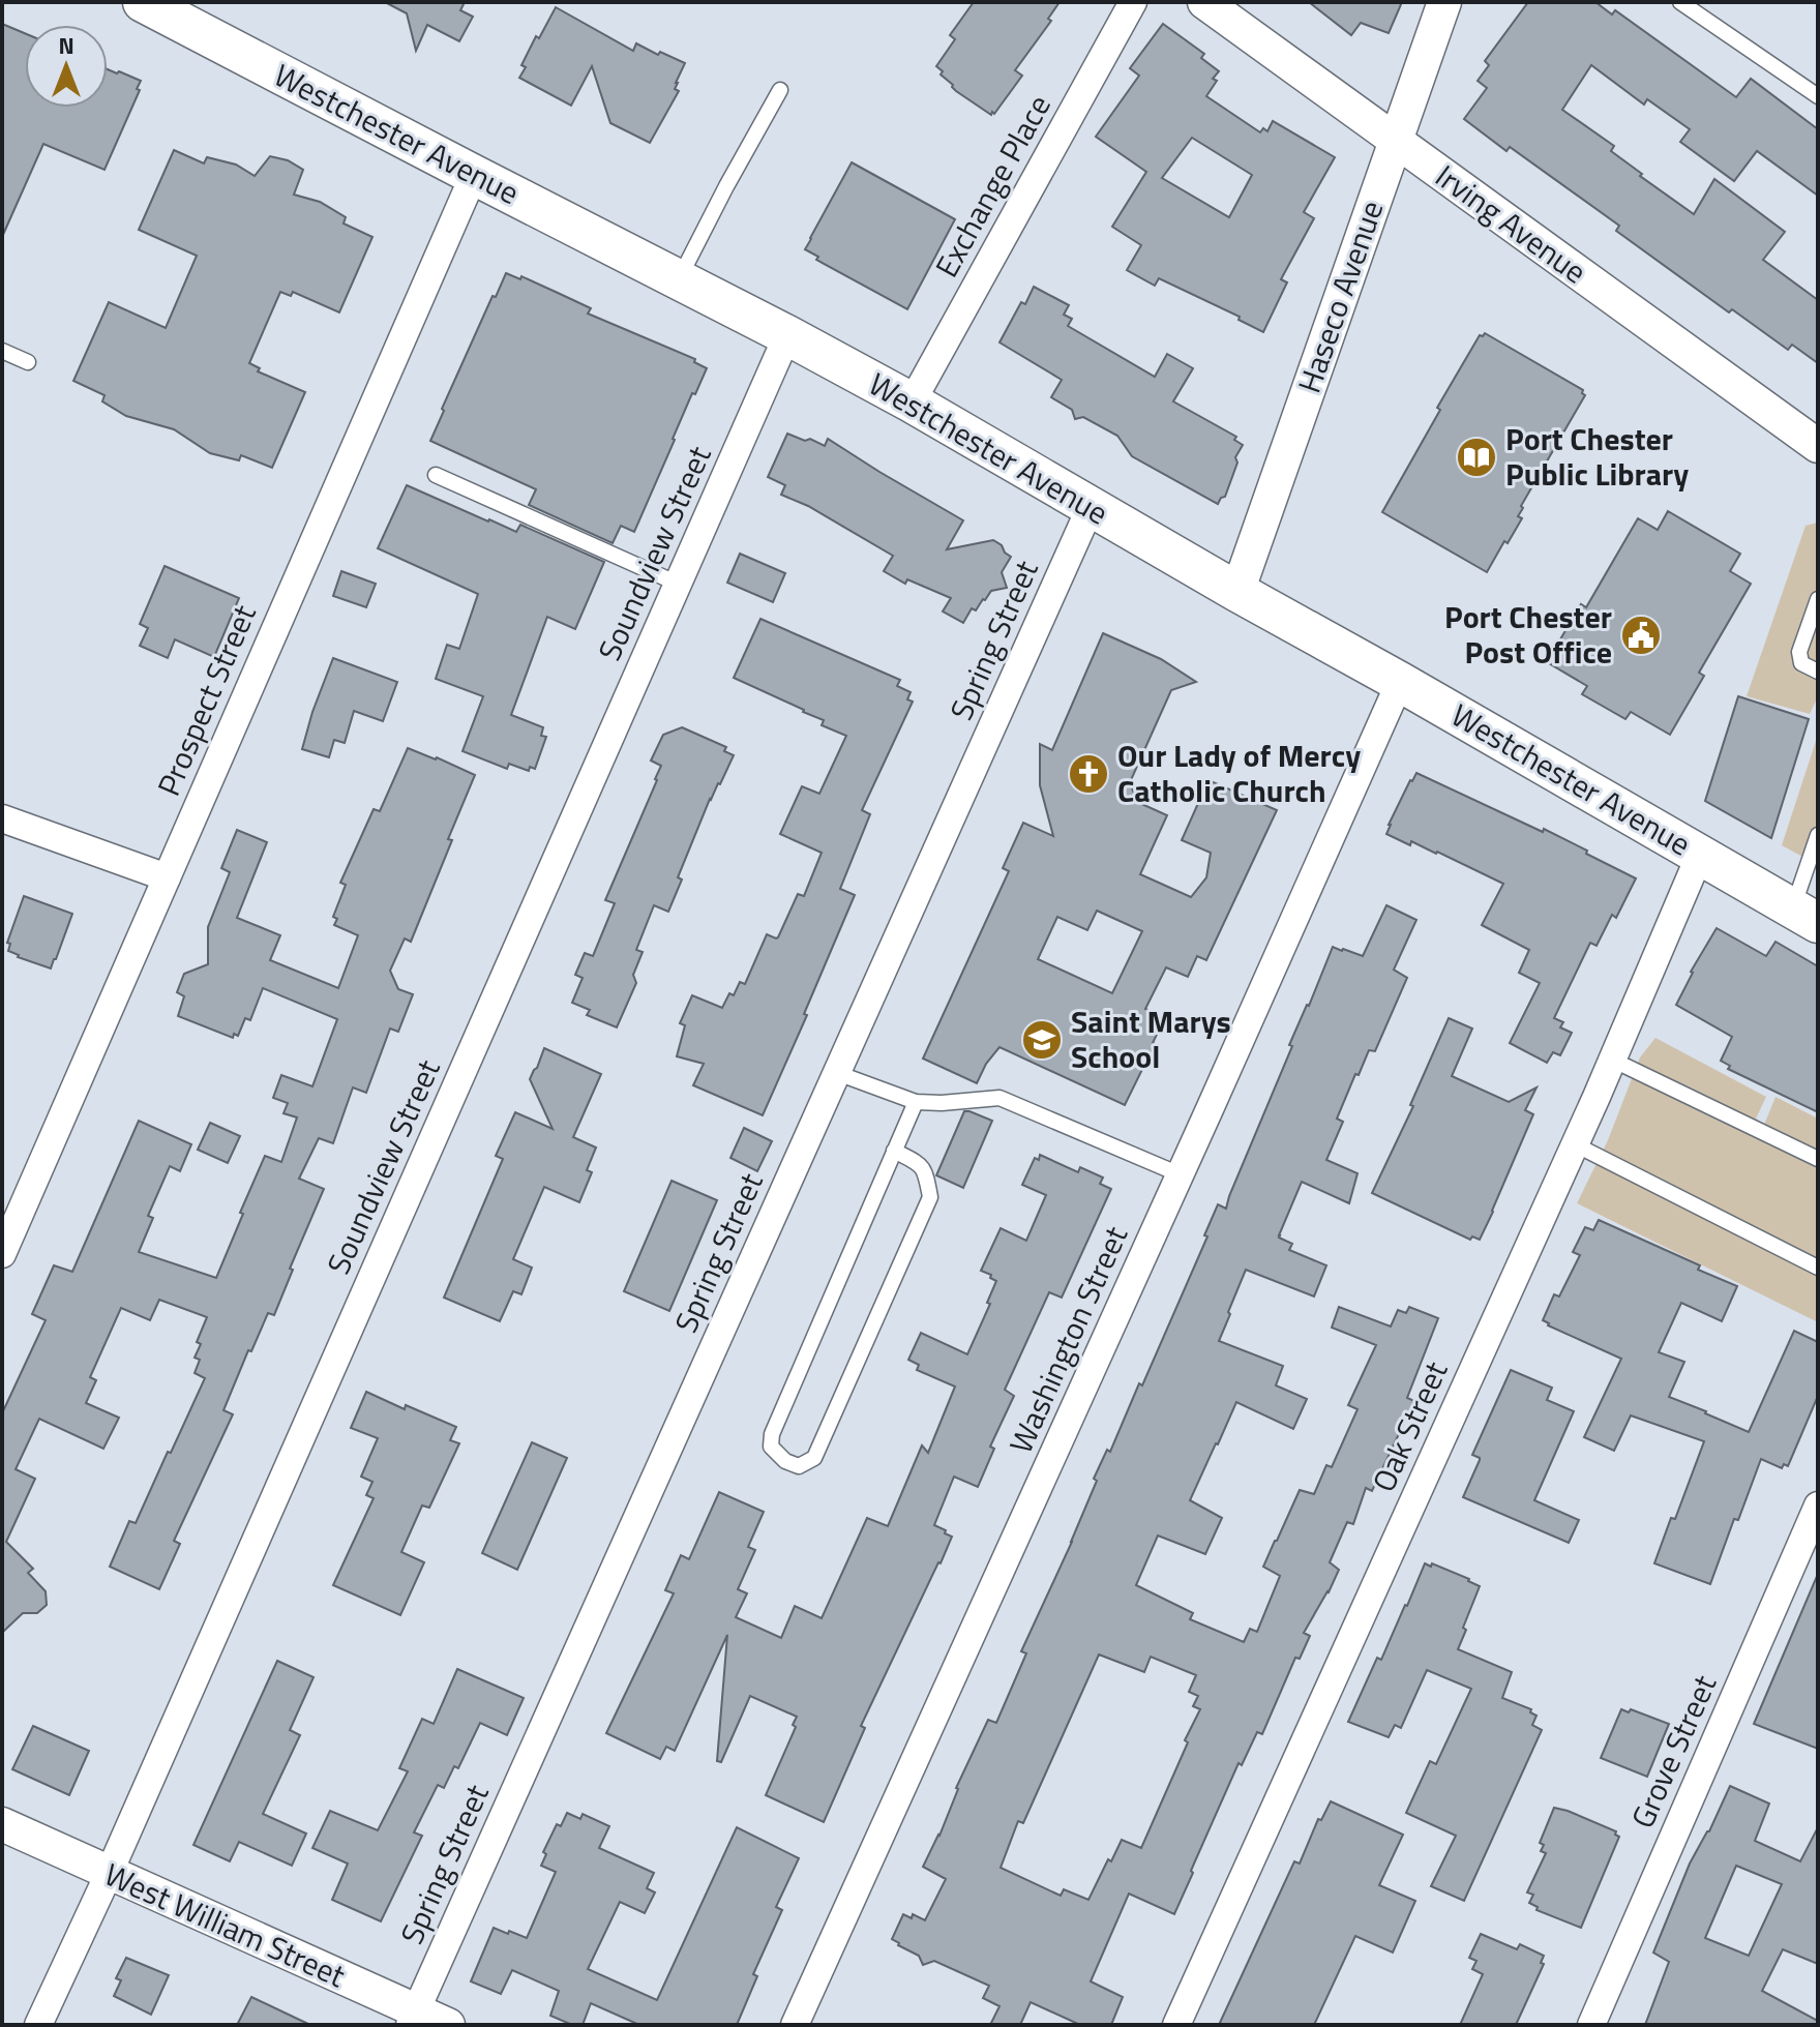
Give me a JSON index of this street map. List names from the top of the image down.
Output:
{
  "streets": {
    "main road": ["Westchester Avenue"],
    "street": [
      "Exchange Place",
      "Irving Avenue",
      "Haseco Avenue",
      "Soundview Street",
      "Spring Street",
      "Prospect Street",
      "Washington Street",
      "Oak Street",
      "Grove Street",
      "West William Street"
    ]
  },
  "crossings": [
    ["Westchester Avenue", "Exchange Place"],
    ["Westchester Avenue", "Haseco Avenue"],
    ["Westchester Avenue", "Soundview Street"],
    ["Westchester Avenue", "Spring Street"],
    ["Westchester Avenue", "Prospect Street"],
    ["Westchester Avenue", "Washington Street"],
    ["Westchester Avenue", "Oak Street"],
    ["Irving Avenue", "Haseco Avenue"],
    ["Soundview Street", "West William Street"],
    ["Spring Street", "West William Street"]
  ],
  "places": {
    "library": ["Port Chester Public Library"],
    "public building": ["Port Chester Post Office"],
    "church": ["Our Lady of Mercy Catholic Church"],
    "school or university": ["Saint Marys School"]
  },
  "north": "top"
}
